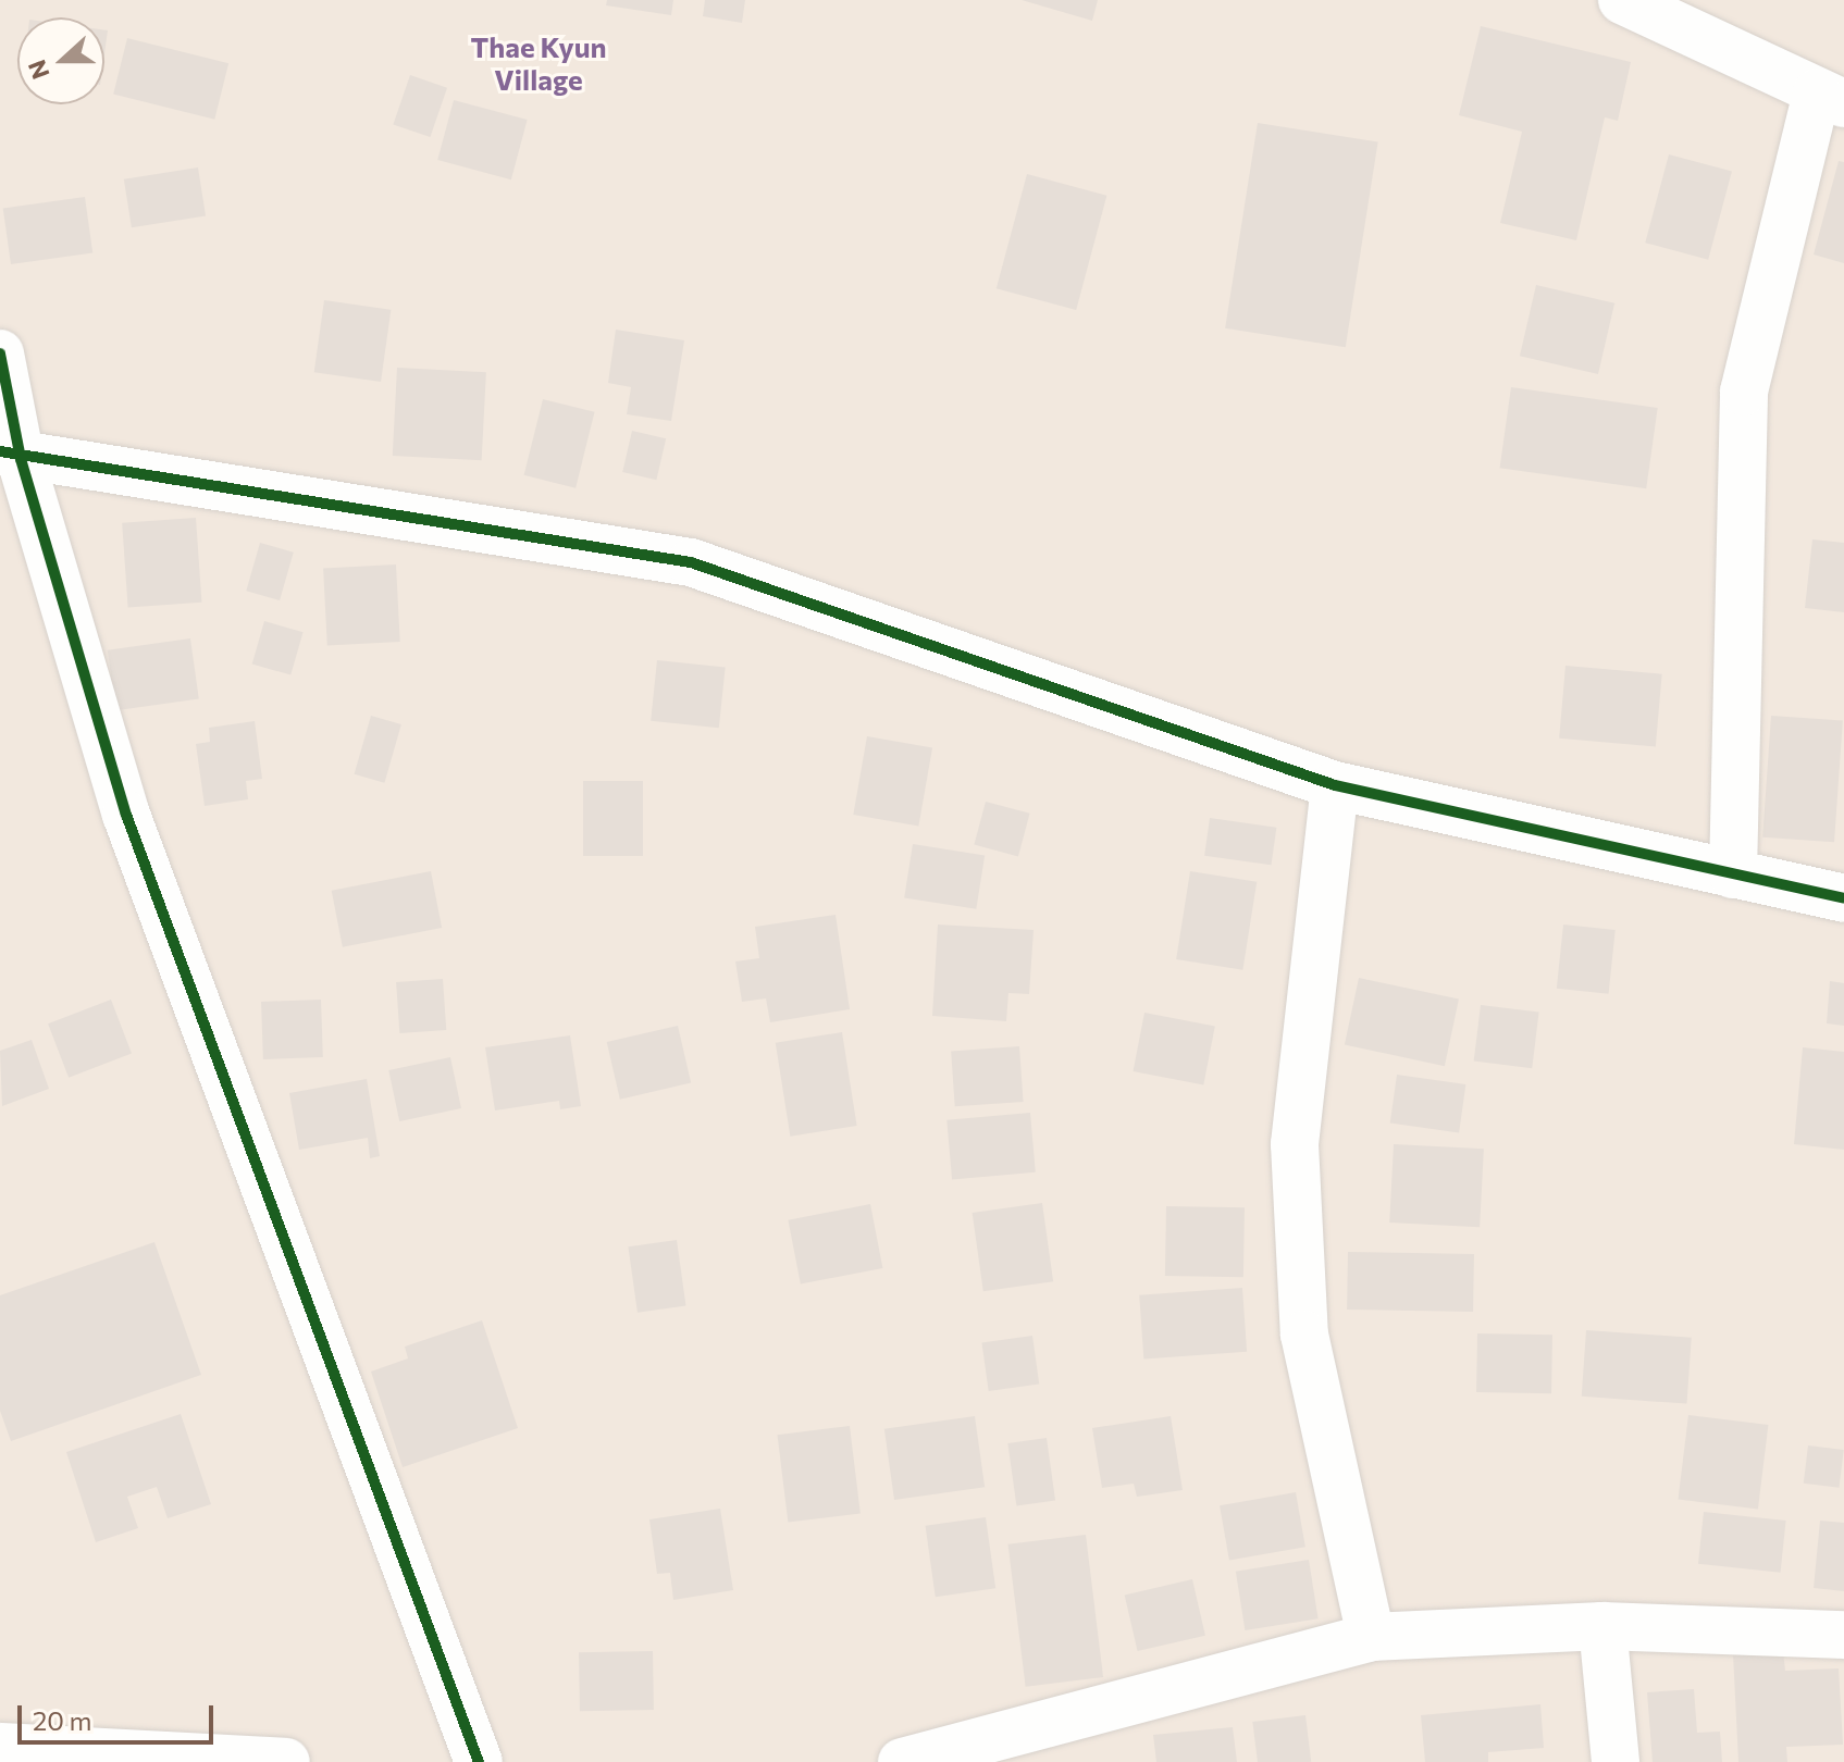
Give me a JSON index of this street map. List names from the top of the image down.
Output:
{
  "districts": ["Thae Kyun Village"],
  "scale_bar": "20 m",
  "north": "left"
}
